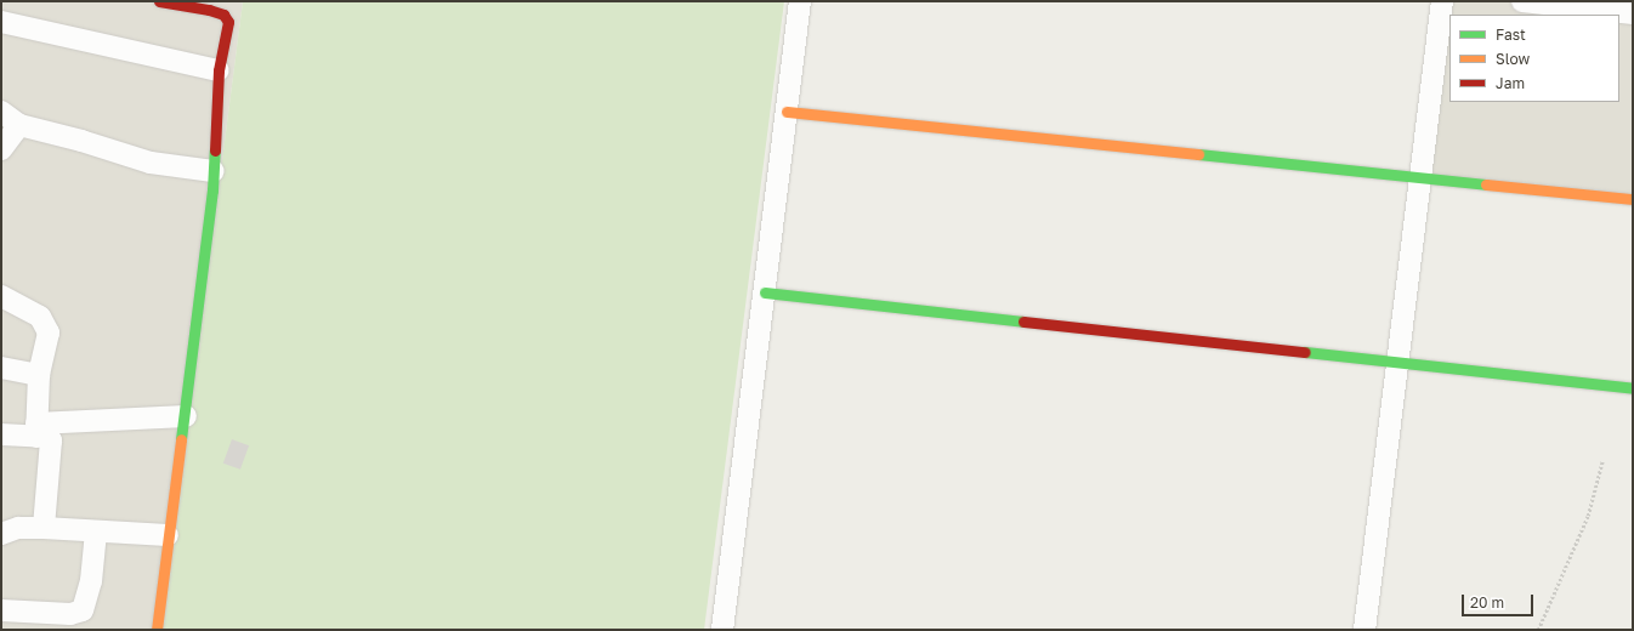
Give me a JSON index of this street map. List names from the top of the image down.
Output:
{
  "legend": ["Fast", "Slow", "Jam"],
  "scale_bar": "20 m"
}
